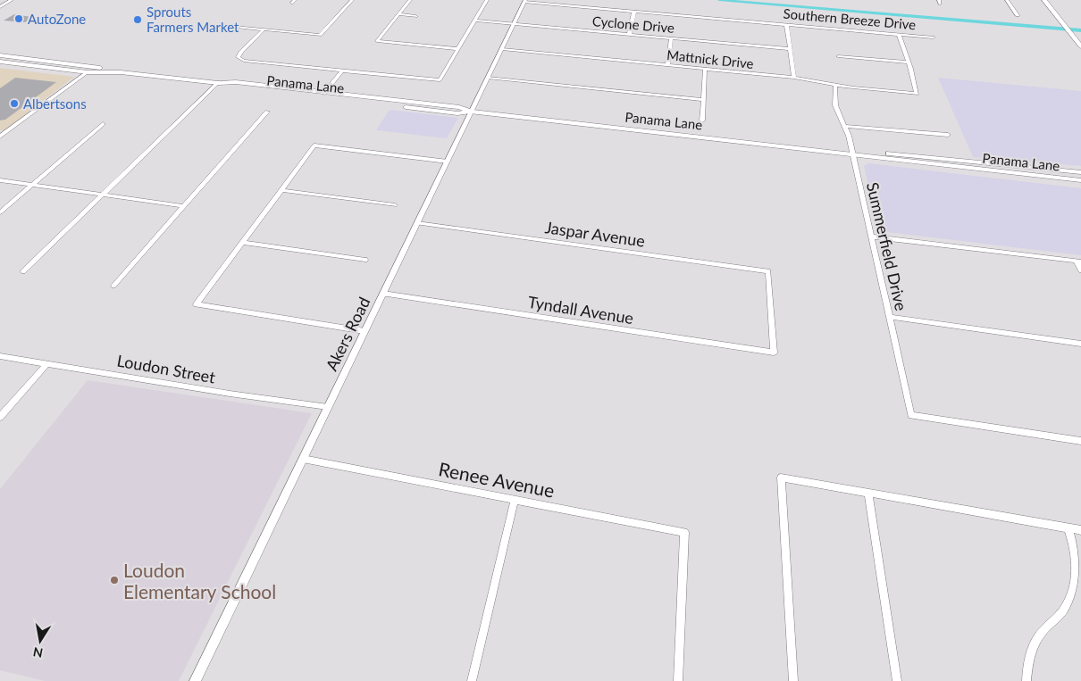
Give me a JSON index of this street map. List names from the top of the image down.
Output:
{
  "streets": {
    "main road": ["Panama Lane"],
    "street": [
      "Southern Breeze Drive",
      "Cyclone Drive",
      "Mattnick Drive",
      "Jaspar Avenue",
      "Summerfield Drive",
      "Tyndall Avenue",
      "Akers Road",
      "Loudon Street",
      "Renee Avenue"
    ]
  },
  "crossings": [
    ["Southern Breeze Drive", "Akers Road"],
    ["Cyclone Drive", "Akers Road"],
    ["Mattnick Drive", "Summerfield Drive"],
    ["Mattnick Drive", "Akers Road"],
    ["Panama Lane", "Summerfield Drive"],
    ["Panama Lane", "Akers Road"],
    ["Jaspar Avenue", "Tyndall Avenue"],
    ["Jaspar Avenue", "Akers Road"],
    ["Tyndall Avenue", "Akers Road"],
    ["Akers Road", "Loudon Street"],
    ["Akers Road", "Renee Avenue"]
  ],
  "places": [
    "AutoZone",
    "Sprouts Farmers Market",
    "Albertsons",
    "Loudon Elementary School"
  ],
  "north": "bottom"
}
